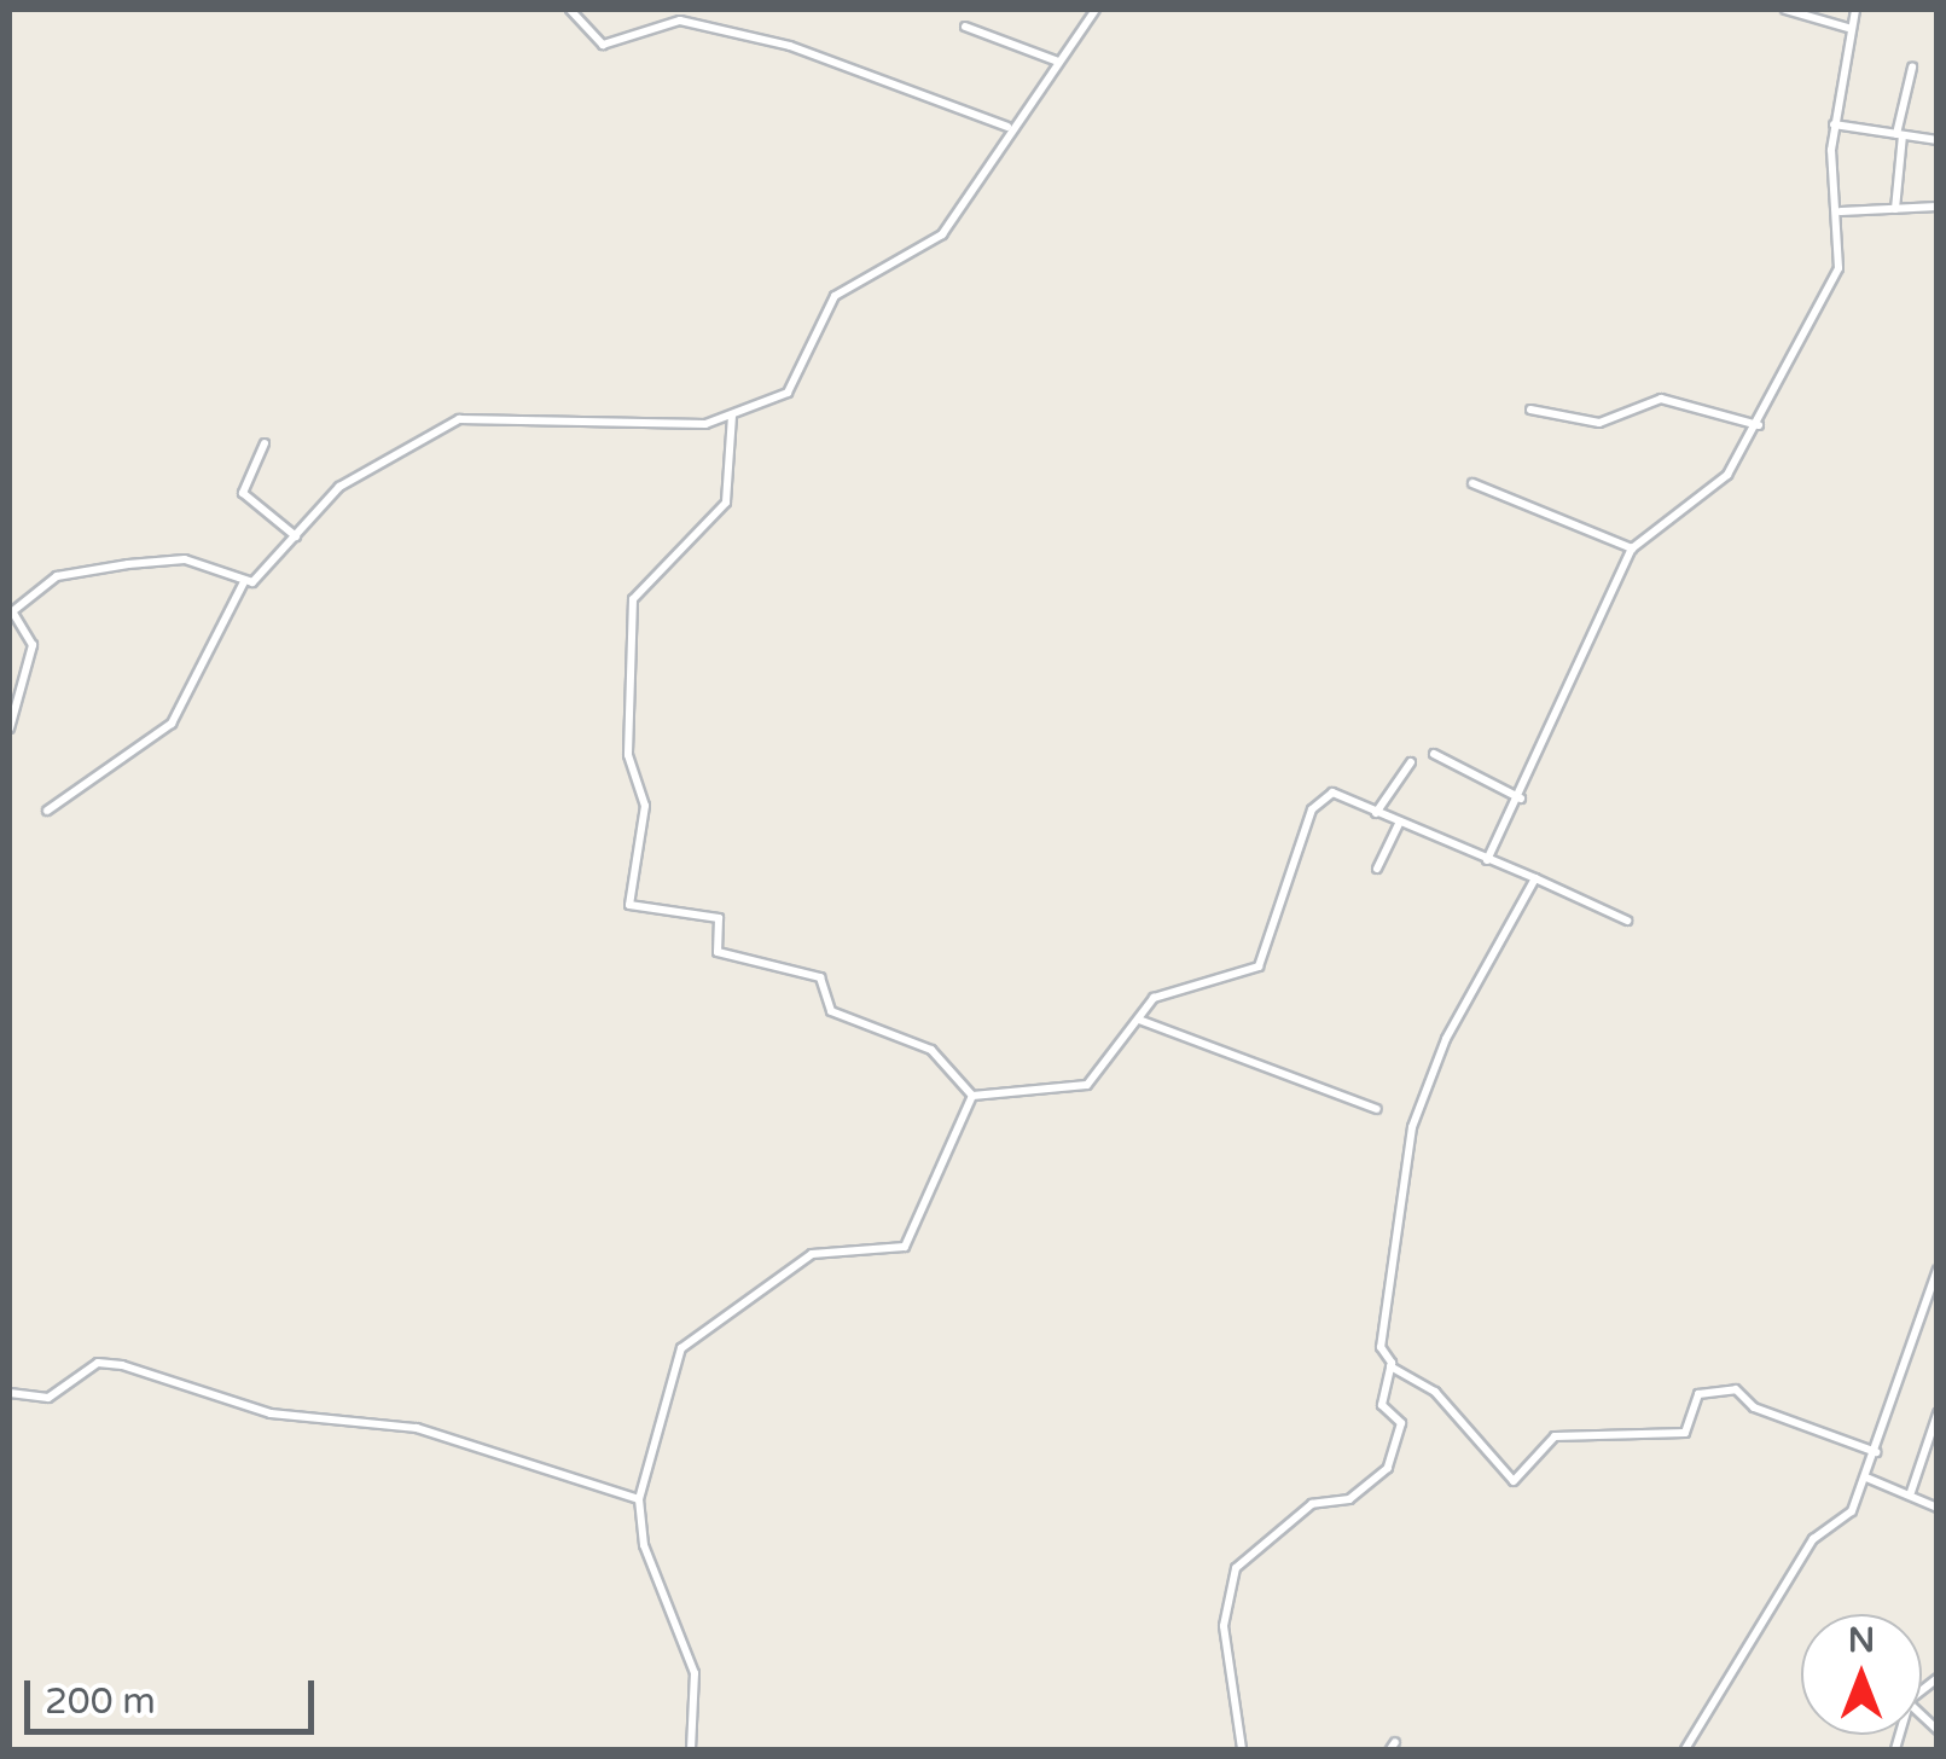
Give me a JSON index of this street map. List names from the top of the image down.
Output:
{
  "scale_bar": "200 m",
  "north": "top"
}
